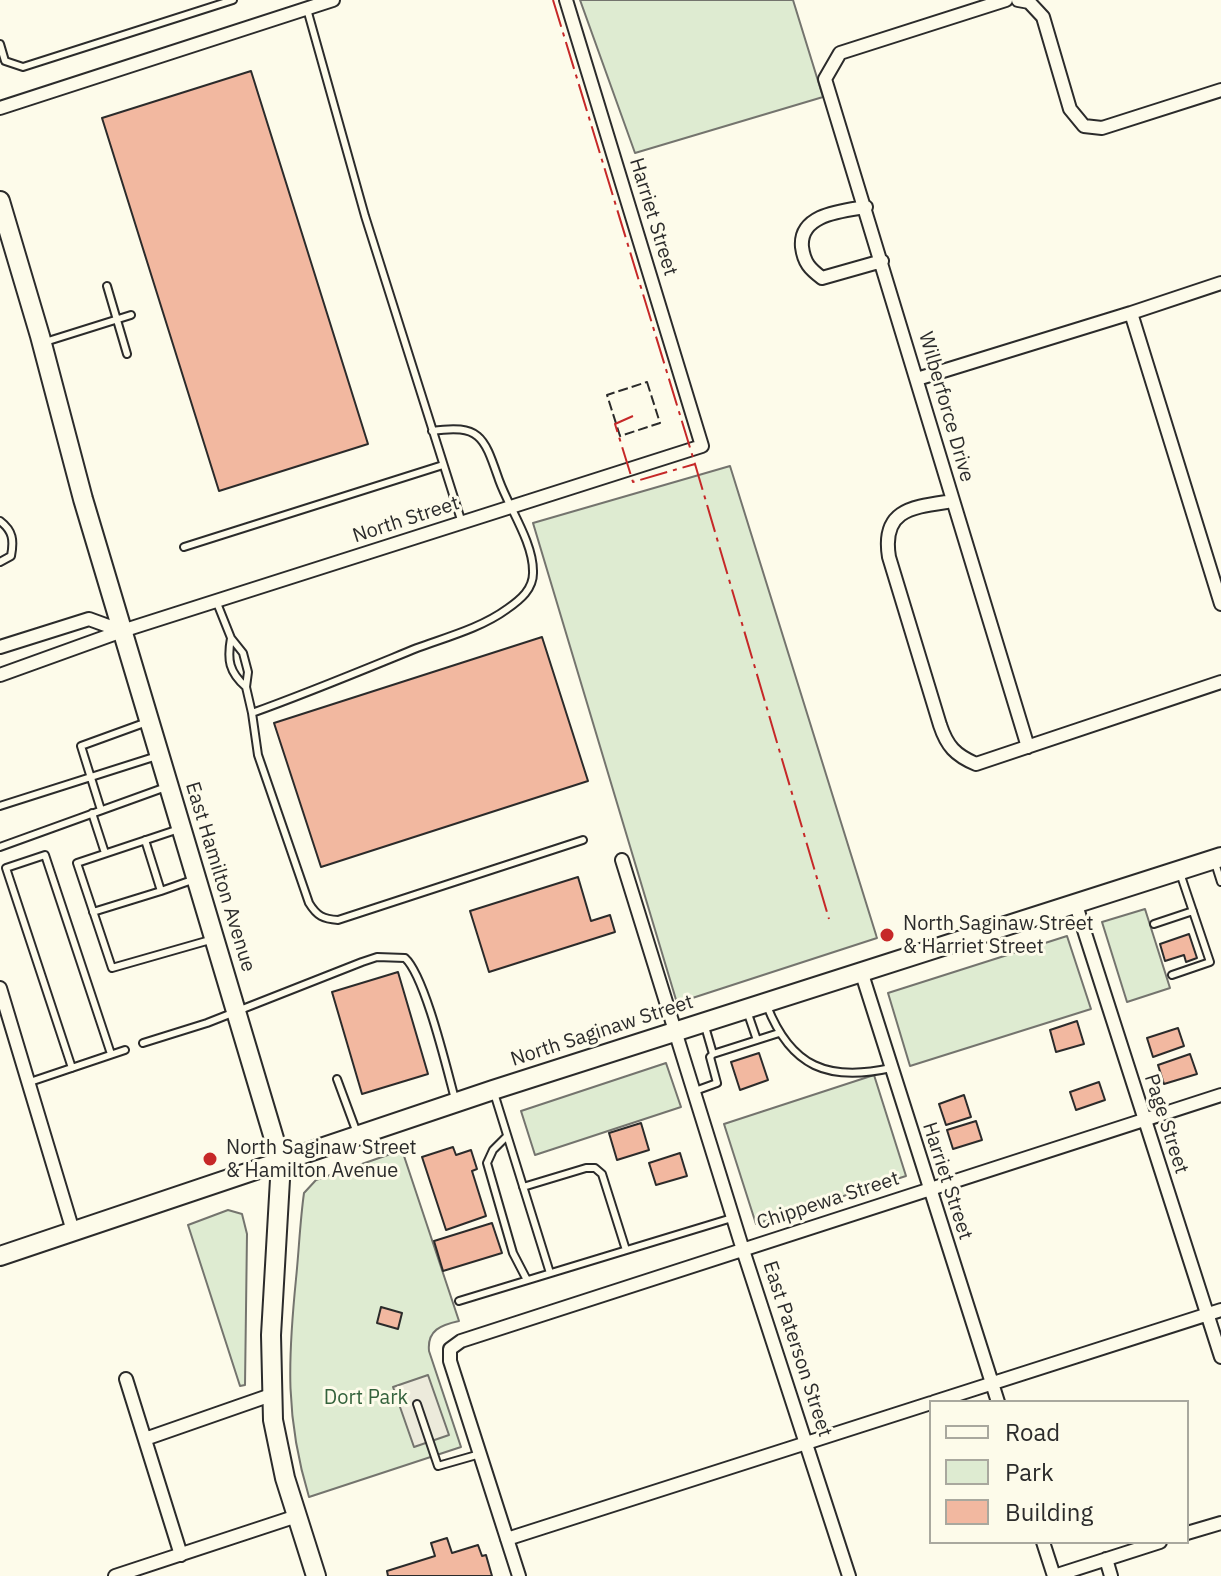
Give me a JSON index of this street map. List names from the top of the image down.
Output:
{
  "streets": {
    "main road": ["East Hamilton Avenue", "North Saginaw Street"],
    "street": [
      "Harriet Street",
      "Wilberforce Drive",
      "North Street",
      "Page Street",
      "Chippewa Street",
      "East Paterson Street"
    ]
  },
  "crossings": [
    ["Harriet Street", "North Street"],
    ["Harriet Street", "North Saginaw Street"],
    ["Harriet Street", "Chippewa Street"],
    ["North Street", "East Hamilton Avenue"],
    ["East Hamilton Avenue", "North Saginaw Street"],
    ["North Saginaw Street", "Page Street"],
    ["North Saginaw Street", "East Paterson Street"],
    ["Page Street", "Chippewa Street"],
    ["Chippewa Street", "East Paterson Street"]
  ],
  "parks": ["Dort Park"],
  "places": ["North Saginaw Street & Harriet Street", "North Saginaw Street & Hamilton Avenue"],
  "legend": ["Road", "Park", "Building"]
}
